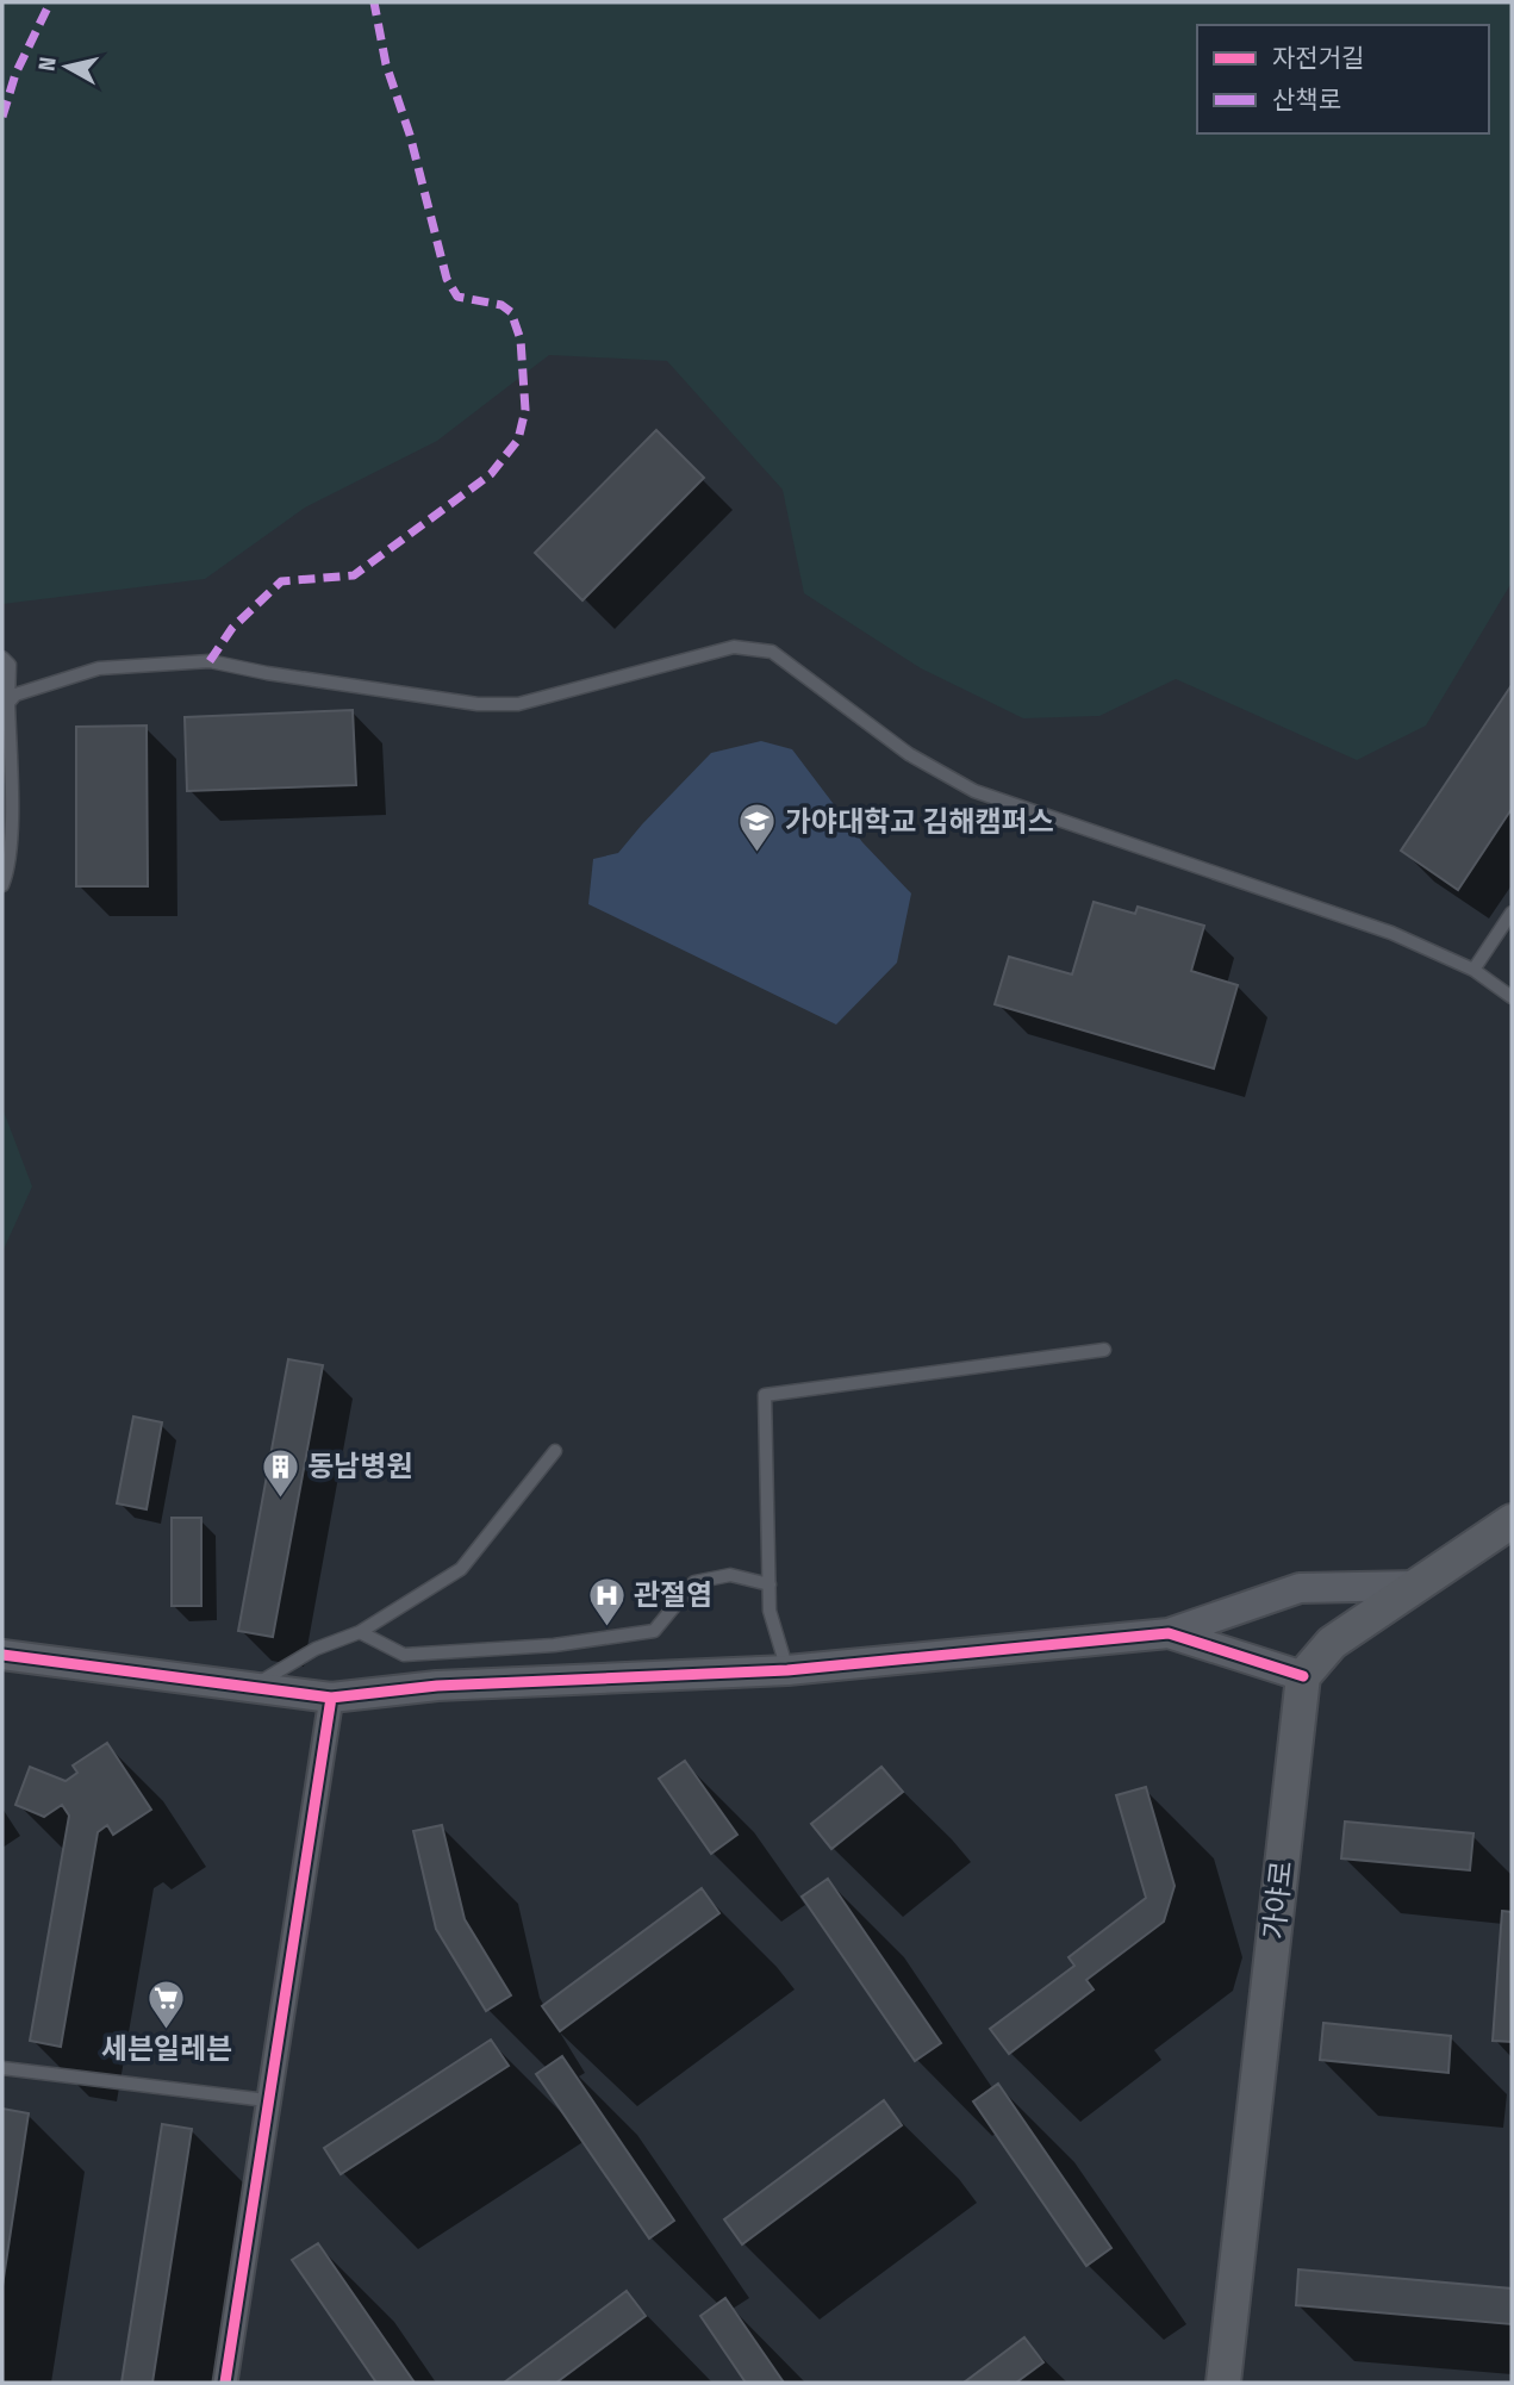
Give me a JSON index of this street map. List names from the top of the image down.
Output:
{
  "streets": {
    "main road": ["가야로"]
  },
  "places": {
    "school or university": ["가야대학교 김해캠퍼스"],
    "building": ["동남병원"],
    "hospital": ["관절염"],
    "supermarket": ["세븐일레븐"]
  },
  "legend": ["자전거길", "산책로"],
  "north": "left"
}
